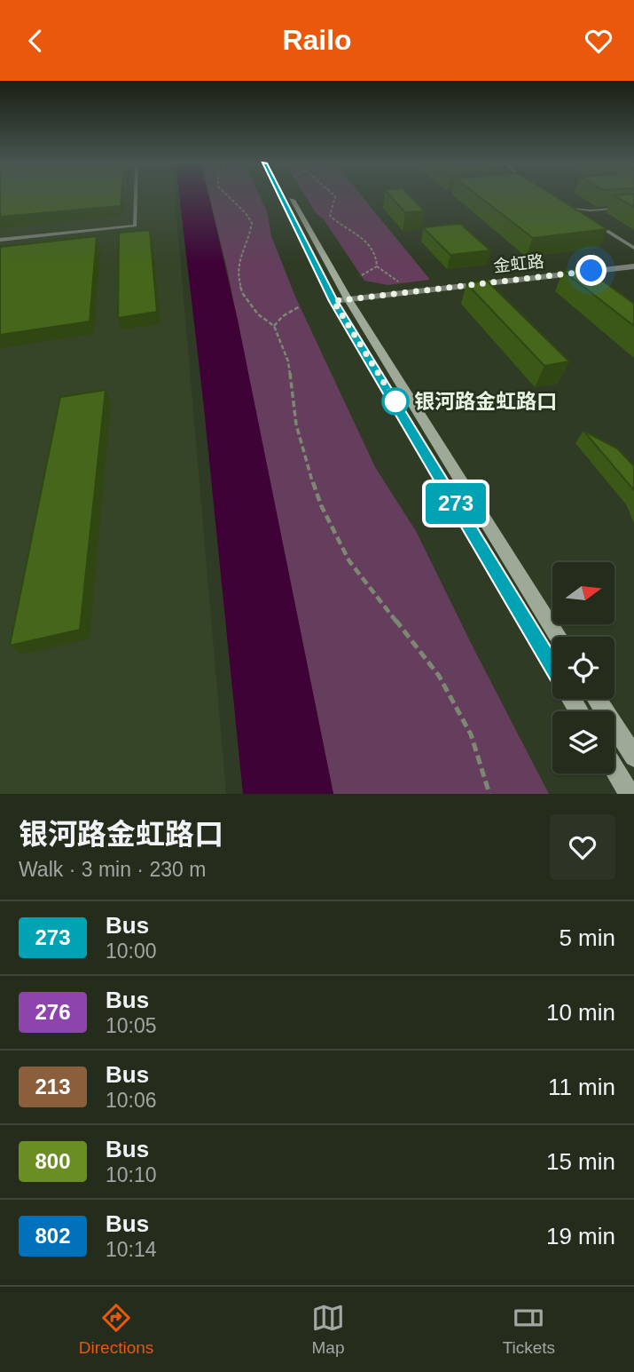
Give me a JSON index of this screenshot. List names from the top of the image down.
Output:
{
  "streets": {
    "street": ["金虹路"]
  },
  "places": ["银河路金虹路口"],
  "lines": ["bus line 273"],
  "north": "right",
  "page": {
    "header": "Railo",
    "on_map": "273",
    "heading": ["银河路金虹路口", "Walk · 3 min · 230 m"],
    "list": [
      {
        "mark": "273",
        "name": "Bus",
        "note": "10:00",
        "value": "5 min"
      },
      {
        "mark": "276",
        "name": "Bus",
        "note": "10:05",
        "value": "10 min"
      },
      {
        "mark": "213",
        "name": "Bus",
        "note": "10:06",
        "value": "11 min"
      },
      {
        "mark": "800",
        "name": "Bus",
        "note": "10:10",
        "value": "15 min"
      },
      {
        "mark": "802",
        "name": "Bus",
        "note": "10:14",
        "value": "19 min"
      }
    ],
    "tabs": ["Directions", "Map", "Tickets"]
  }
}
